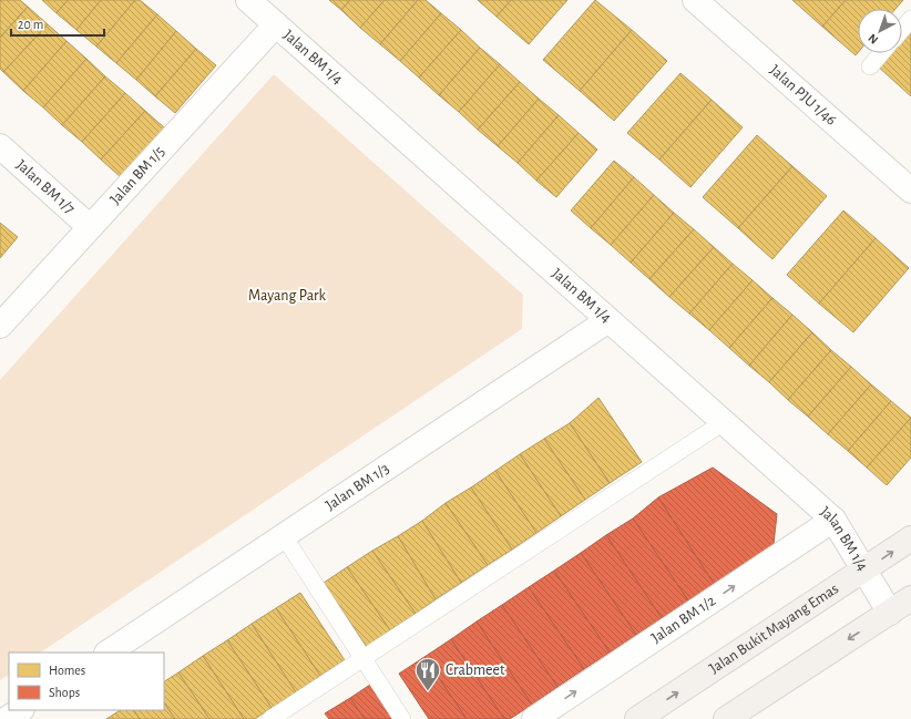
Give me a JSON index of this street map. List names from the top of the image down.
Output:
{
  "streets": {
    "main road": ["Jalan Bukit Mayang Emas"],
    "street": [
      "Jalan BM 1/4",
      "Jalan PJU 1/46",
      "Jalan BM 1/5",
      "Jalan BM 1/7",
      "Jalan BM 1/3",
      "Jalan BM 1/2"
    ]
  },
  "crossings": [
    ["Jalan BM 1/4", "Jalan BM 1/5"],
    ["Jalan BM 1/4", "Jalan BM 1/3"],
    ["Jalan BM 1/4", "Jalan BM 1/2"],
    ["Jalan BM 1/4", "Jalan Bukit Mayang Emas"],
    ["Jalan BM 1/5", "Jalan BM 1/7"]
  ],
  "one_way": ["Jalan BM 1/2"],
  "parks": ["Mayang Park"],
  "places": {
    "restaurant": ["Crabmeet"]
  },
  "legend": ["Homes", "Shops"],
  "scale_bar": "20 m",
  "north": "bottom left"
}
